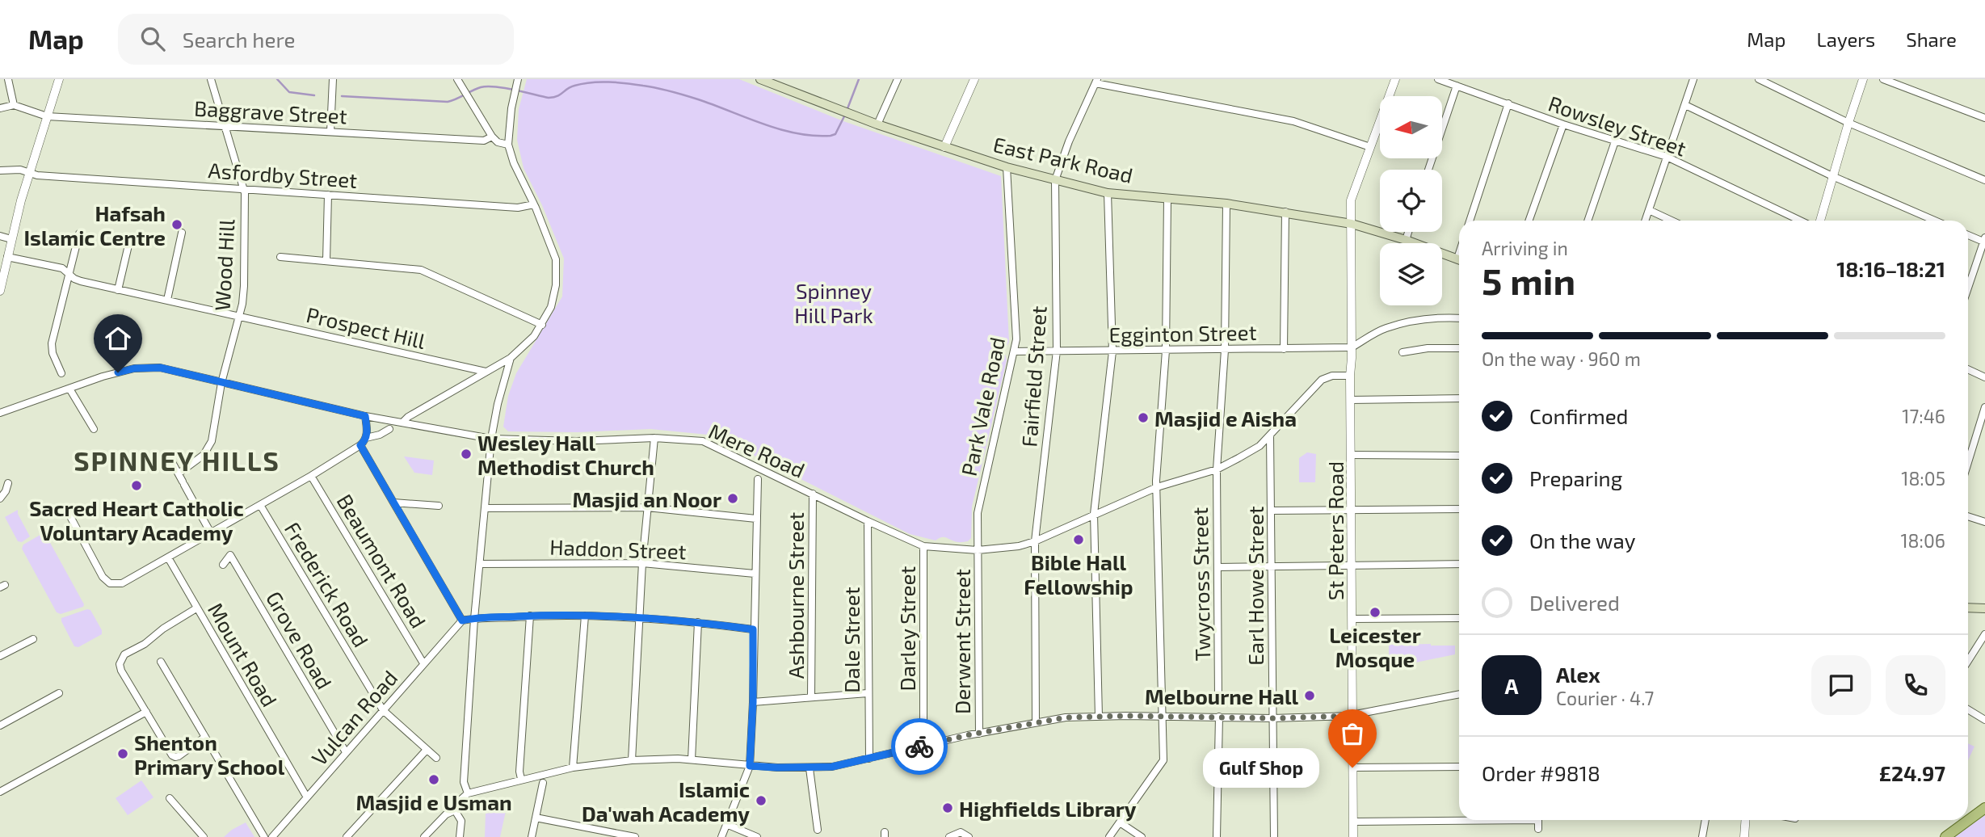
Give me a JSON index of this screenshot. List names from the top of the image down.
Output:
{
  "streets": {
    "main road": ["East Park Road"],
    "street": [
      "Baggrave Street",
      "Rowsley Street",
      "Asfordby Street",
      "Wood Hill",
      "Prospect Hill",
      "Egginton Street",
      "Fairfield Street",
      "Park Vale Road",
      "Mere Road",
      "St Peters Road",
      "Haddon Street",
      "Beaumont Road",
      "Frederick Road",
      "Twycross Street",
      "Earl Howe Street",
      "Ashbourne Street",
      "Darley Street",
      "Grove Road",
      "Dale Street",
      "Derwent Street",
      "Mount Road",
      "Vulcan Road"
    ]
  },
  "crossings": [
    ["Baggrave Street", "Wood Hill"],
    ["East Park Road", "Fairfield Street"],
    ["East Park Road", "Park Vale Road"],
    ["East Park Road", "St Peters Road"],
    ["East Park Road", "Twycross Street"],
    ["Asfordby Street", "Wood Hill"],
    ["Wood Hill", "Prospect Hill"],
    ["Wood Hill", "Mere Road"],
    ["Egginton Street", "Fairfield Street"],
    ["Egginton Street", "Park Vale Road"],
    ["Egginton Street", "St Peters Road"],
    ["Egginton Street", "Twycross Street"],
    ["Fairfield Street", "Mere Road"],
    ["Park Vale Road", "Mere Road"],
    ["Park Vale Road", "Derwent Street"],
    ["Mere Road", "St Peters Road"],
    ["Mere Road", "Twycross Street"],
    ["Mere Road", "Earl Howe Street"],
    ["Mere Road", "Ashbourne Street"],
    ["Mere Road", "Darley Street"],
    ["Mere Road", "Dale Street"],
    ["Mere Road", "Derwent Street"],
    ["Beaumont Road", "Vulcan Road"],
    ["Frederick Road", "Vulcan Road"],
    ["Grove Road", "Vulcan Road"],
    ["Mount Road", "Vulcan Road"]
  ],
  "districts": ["SPINNEY HILLS"],
  "parks": ["Spinney Hill Park"],
  "places": [
    "Hafsah Islamic Centre",
    "Masjid e Aisha",
    "Wesley Hall Methodist Church",
    "Sacred Heart Catholic Voluntary Academy",
    "Masjid an Noor",
    "Bible Hall Fellowship",
    "Leicester Mosque",
    "Melbourne Hall",
    "Shenton Primary School",
    "Gulf Shop",
    "Masjid e Usman",
    "Islamic Da'wah Academy",
    "Highfields Library"
  ],
  "north": "left",
  "page": {
    "header": "Map",
    "search": "Search here",
    "nav": ["Map", "Layers", "Share"],
    "heading": ["5 min", "Arriving in", "18:16–18:21"],
    "panel": [
      "Alex",
      "Courier · 4.7",
      "Order #9818",
      "£24.97"
    ],
    "bar": "On the way · 960 m",
    "list": [
      ["Confirmed", "17:46"],
      ["Preparing", "18:05"],
      ["On the way", "18:06"],
      "Delivered"
    ],
    "round": "A",
    "bubble": "Gulf Shop"
  }
}
